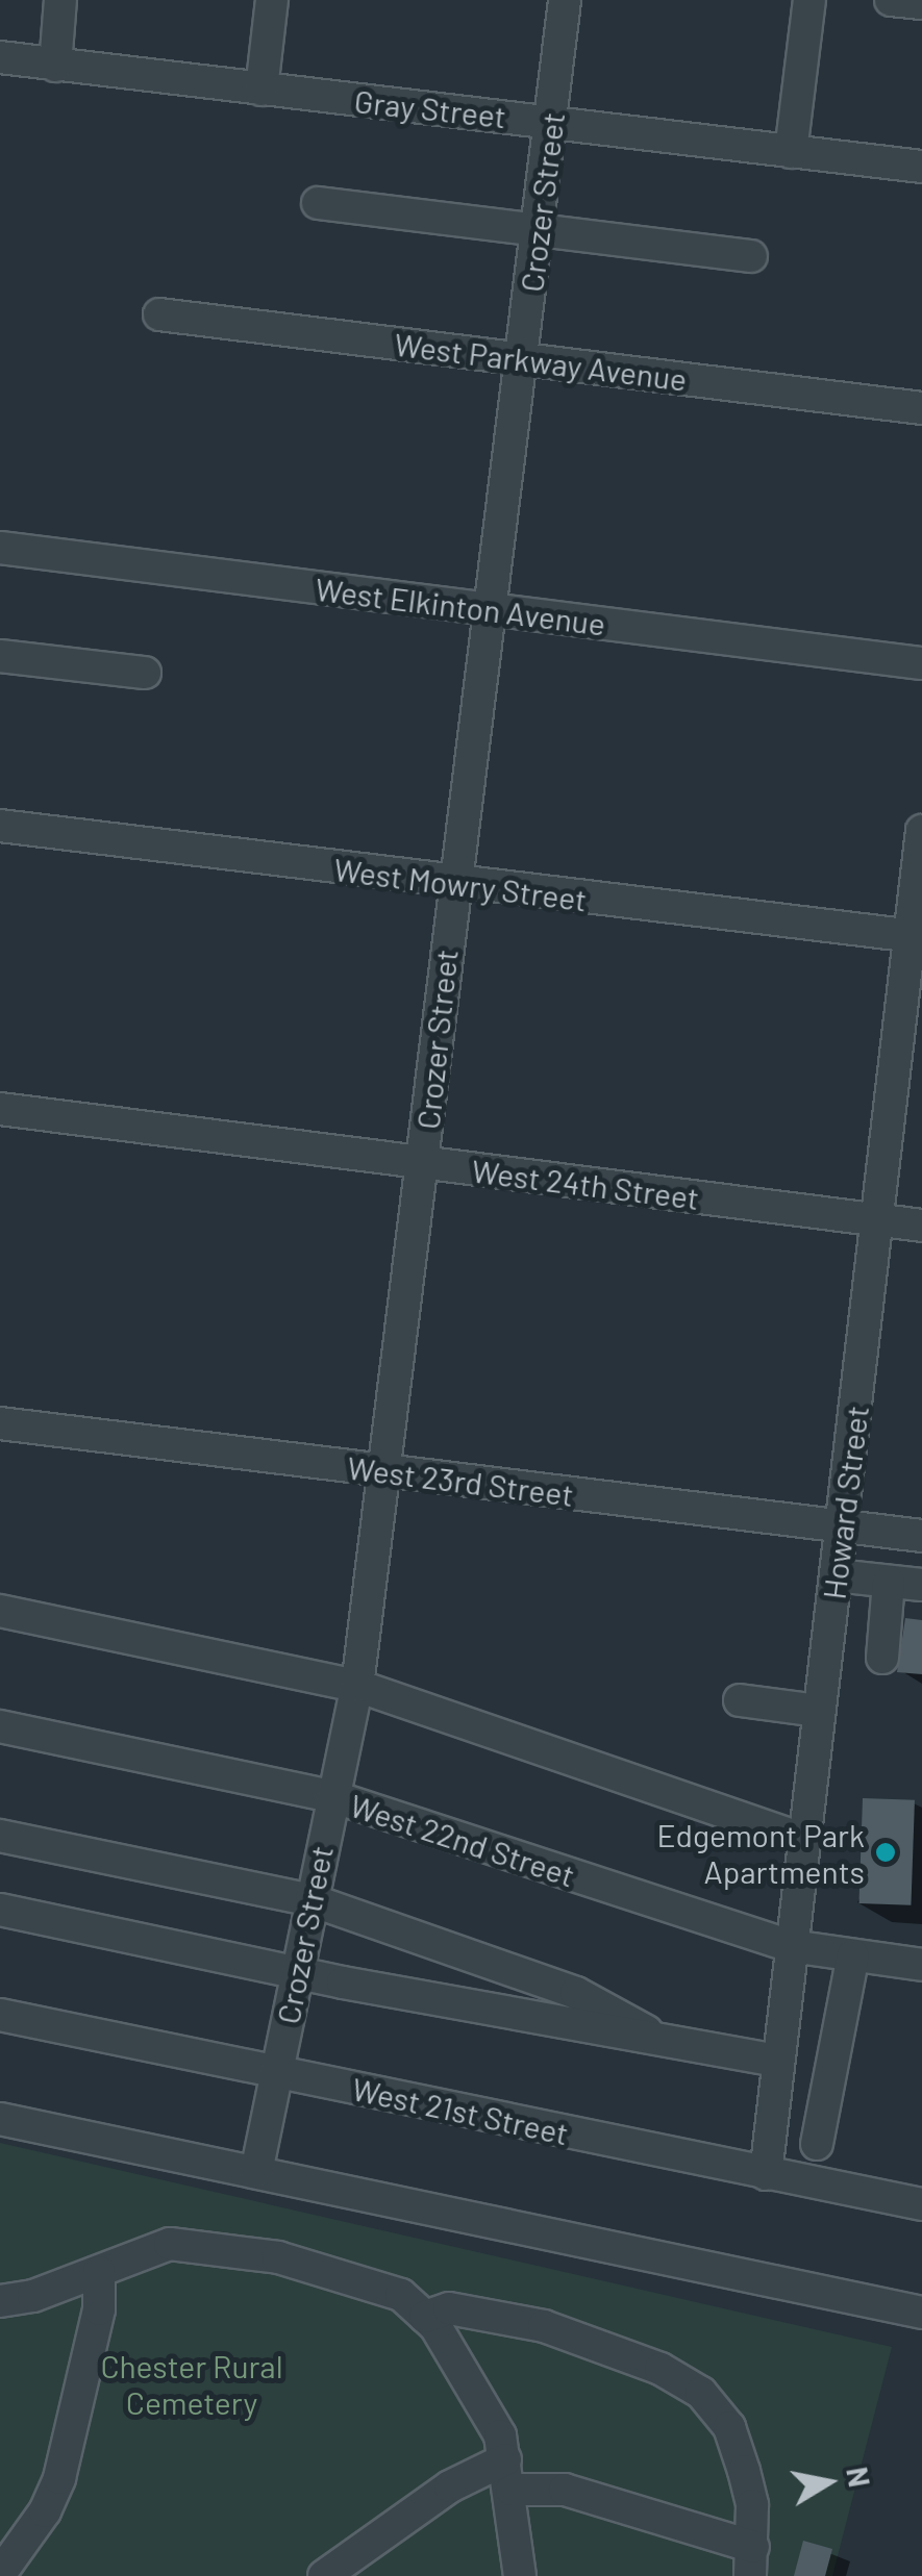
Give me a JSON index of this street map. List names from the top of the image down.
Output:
{
  "streets": {
    "street": [
      "Gray Street",
      "Crozer Street",
      "West Parkway Avenue",
      "West Elkinton Avenue",
      "West Mowry Street",
      "West 24th Street",
      "West 23rd Street",
      "Howard Street",
      "West 22nd Street",
      "West 21st Street"
    ]
  },
  "crossings": [
    ["Gray Street", "Crozer Street"],
    ["Crozer Street", "West Parkway Avenue"],
    ["Crozer Street", "West Elkinton Avenue"],
    ["Crozer Street", "West Mowry Street"],
    ["Crozer Street", "West 24th Street"],
    ["Crozer Street", "West 23rd Street"],
    ["Crozer Street", "West 22nd Street"],
    ["Crozer Street", "West 21st Street"],
    ["West Mowry Street", "Howard Street"],
    ["West 24th Street", "Howard Street"],
    ["West 23rd Street", "Howard Street"],
    ["Howard Street", "West 22nd Street"],
    ["Howard Street", "West 21st Street"]
  ],
  "parks": ["Chester Rural Cemetery"],
  "places": ["Edgemont Park Apartments"],
  "north": "right"
}
